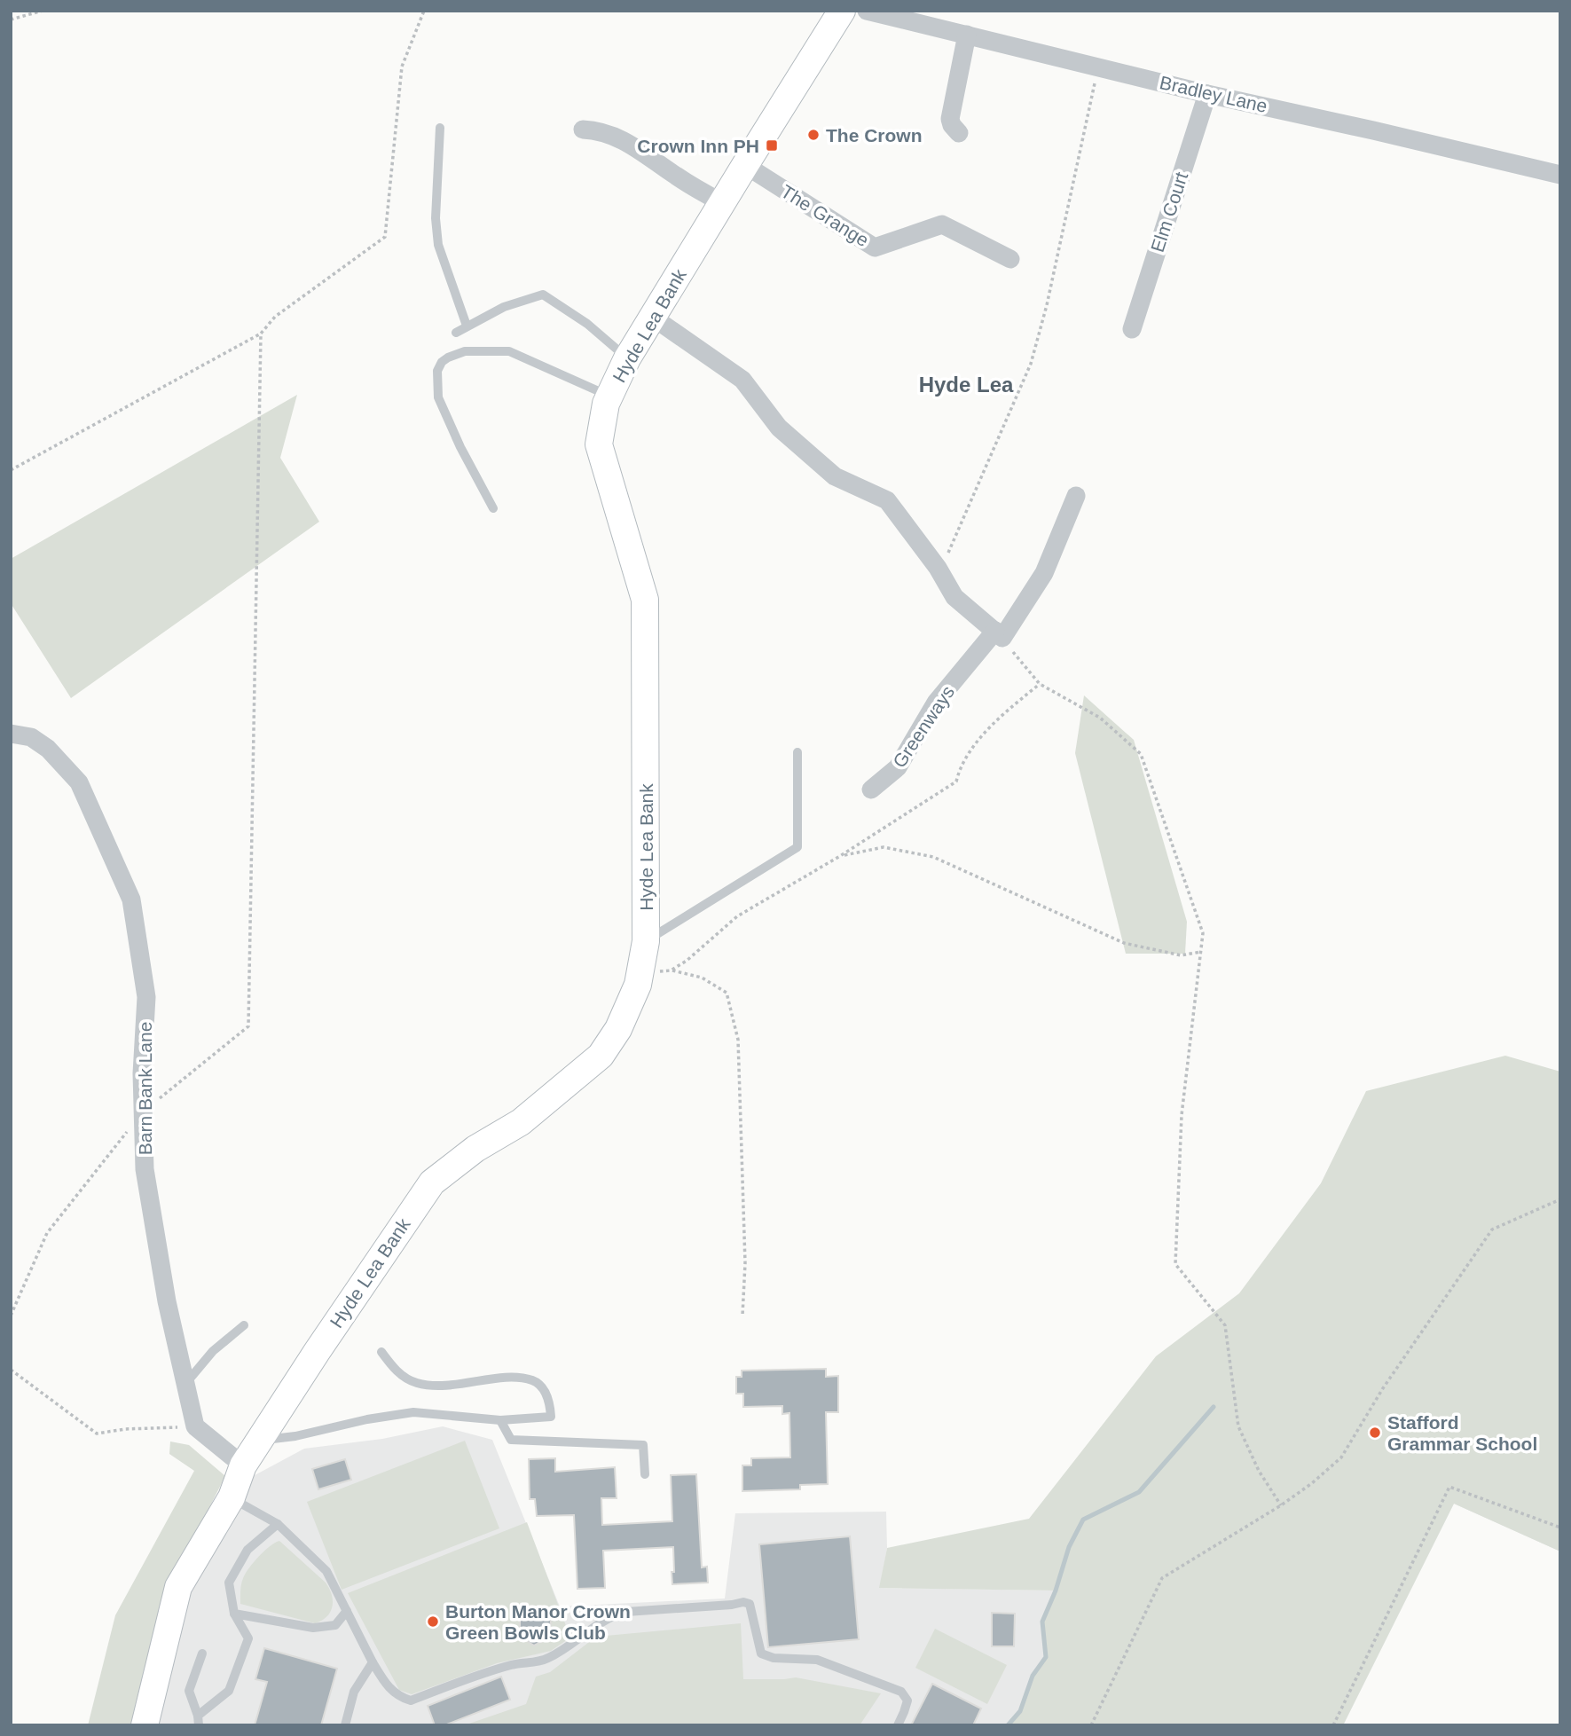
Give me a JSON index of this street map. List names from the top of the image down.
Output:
{
  "streets": {
    "street": [
      "Bradley Lane",
      "Elm Court",
      "The Grange",
      "Hyde Lea Bank",
      "Greenways",
      "Barn Bank Lane"
    ]
  },
  "crossings": [
    ["Bradley Lane", "Elm Court"],
    ["The Grange", "Hyde Lea Bank"]
  ],
  "districts": ["Hyde Lea"],
  "places": {
    "other": ["The Crown", "Stafford Grammar School", "Burton Manor Crown Green Bowls Club"],
    "transit": ["Crown Inn PH"]
  }
}
